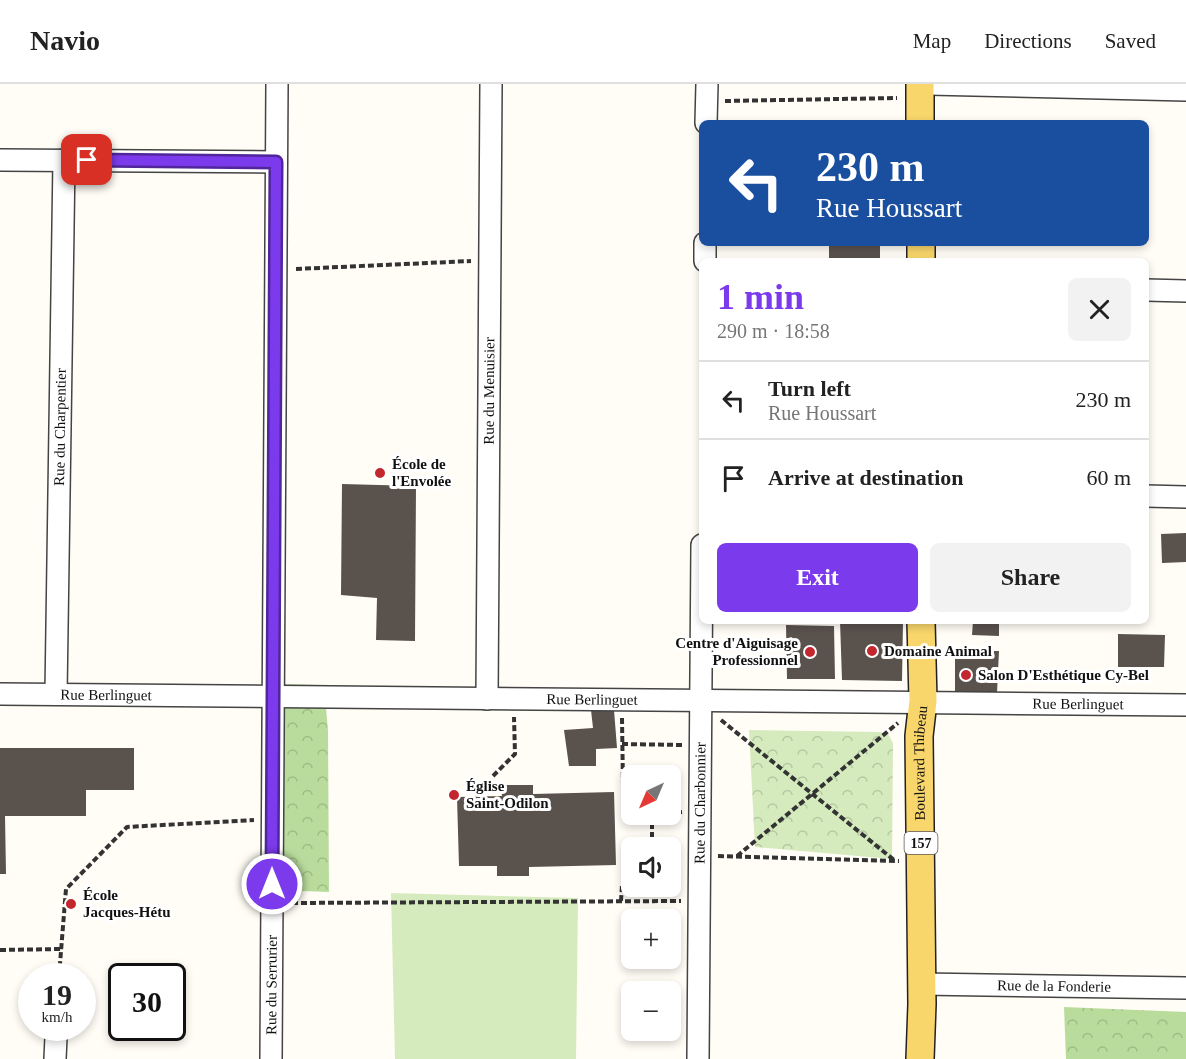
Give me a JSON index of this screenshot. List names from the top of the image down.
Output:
{
  "streets": {
    "main road": ["Boulevard Thibeau", "157"],
    "street": [
      "Rue du Menuisier",
      "Rue du Charpentier",
      "Rue Berlinguet",
      "Rue du Charbonnier",
      "Rue du Serrurier",
      "Rue de la Fonderie"
    ]
  },
  "crossings": [
    ["Rue du Menuisier", "Rue Berlinguet"],
    ["Rue du Charpentier", "Rue Berlinguet"],
    ["Rue Berlinguet", "Boulevard Thibeau"],
    ["Rue Berlinguet", "Rue du Charbonnier"],
    ["Rue Berlinguet", "Rue du Serrurier"],
    ["Boulevard Thibeau", "Rue de la Fonderie"]
  ],
  "places": [
    "École de l'Envolée",
    "Domaine Animal",
    "Centre d'Aiguisage Professionnel",
    "Salon D'Esthétique Cy-Bel",
    "Église Saint-Odilon",
    "École Jacques-Hétu"
  ],
  "north": "bottom left",
  "page": {
    "header": "Navio",
    "nav": ["Map", "Directions", "Saved"],
    "turn": ["230 m", "Rue Houssart"],
    "heading": ["1 min", "290 m · 18:58"],
    "list": [
      {
        "name": "Turn left",
        "note": "Rue Houssart",
        "value": "230 m"
      },
      {
        "name": "Arrive at destination",
        "value": "60 m"
      }
    ],
    "buttons": ["Exit", "Share"],
    "map_buttons": ["+", "−"],
    "speed": "19 km/h",
    "limit": "30"
  }
}
